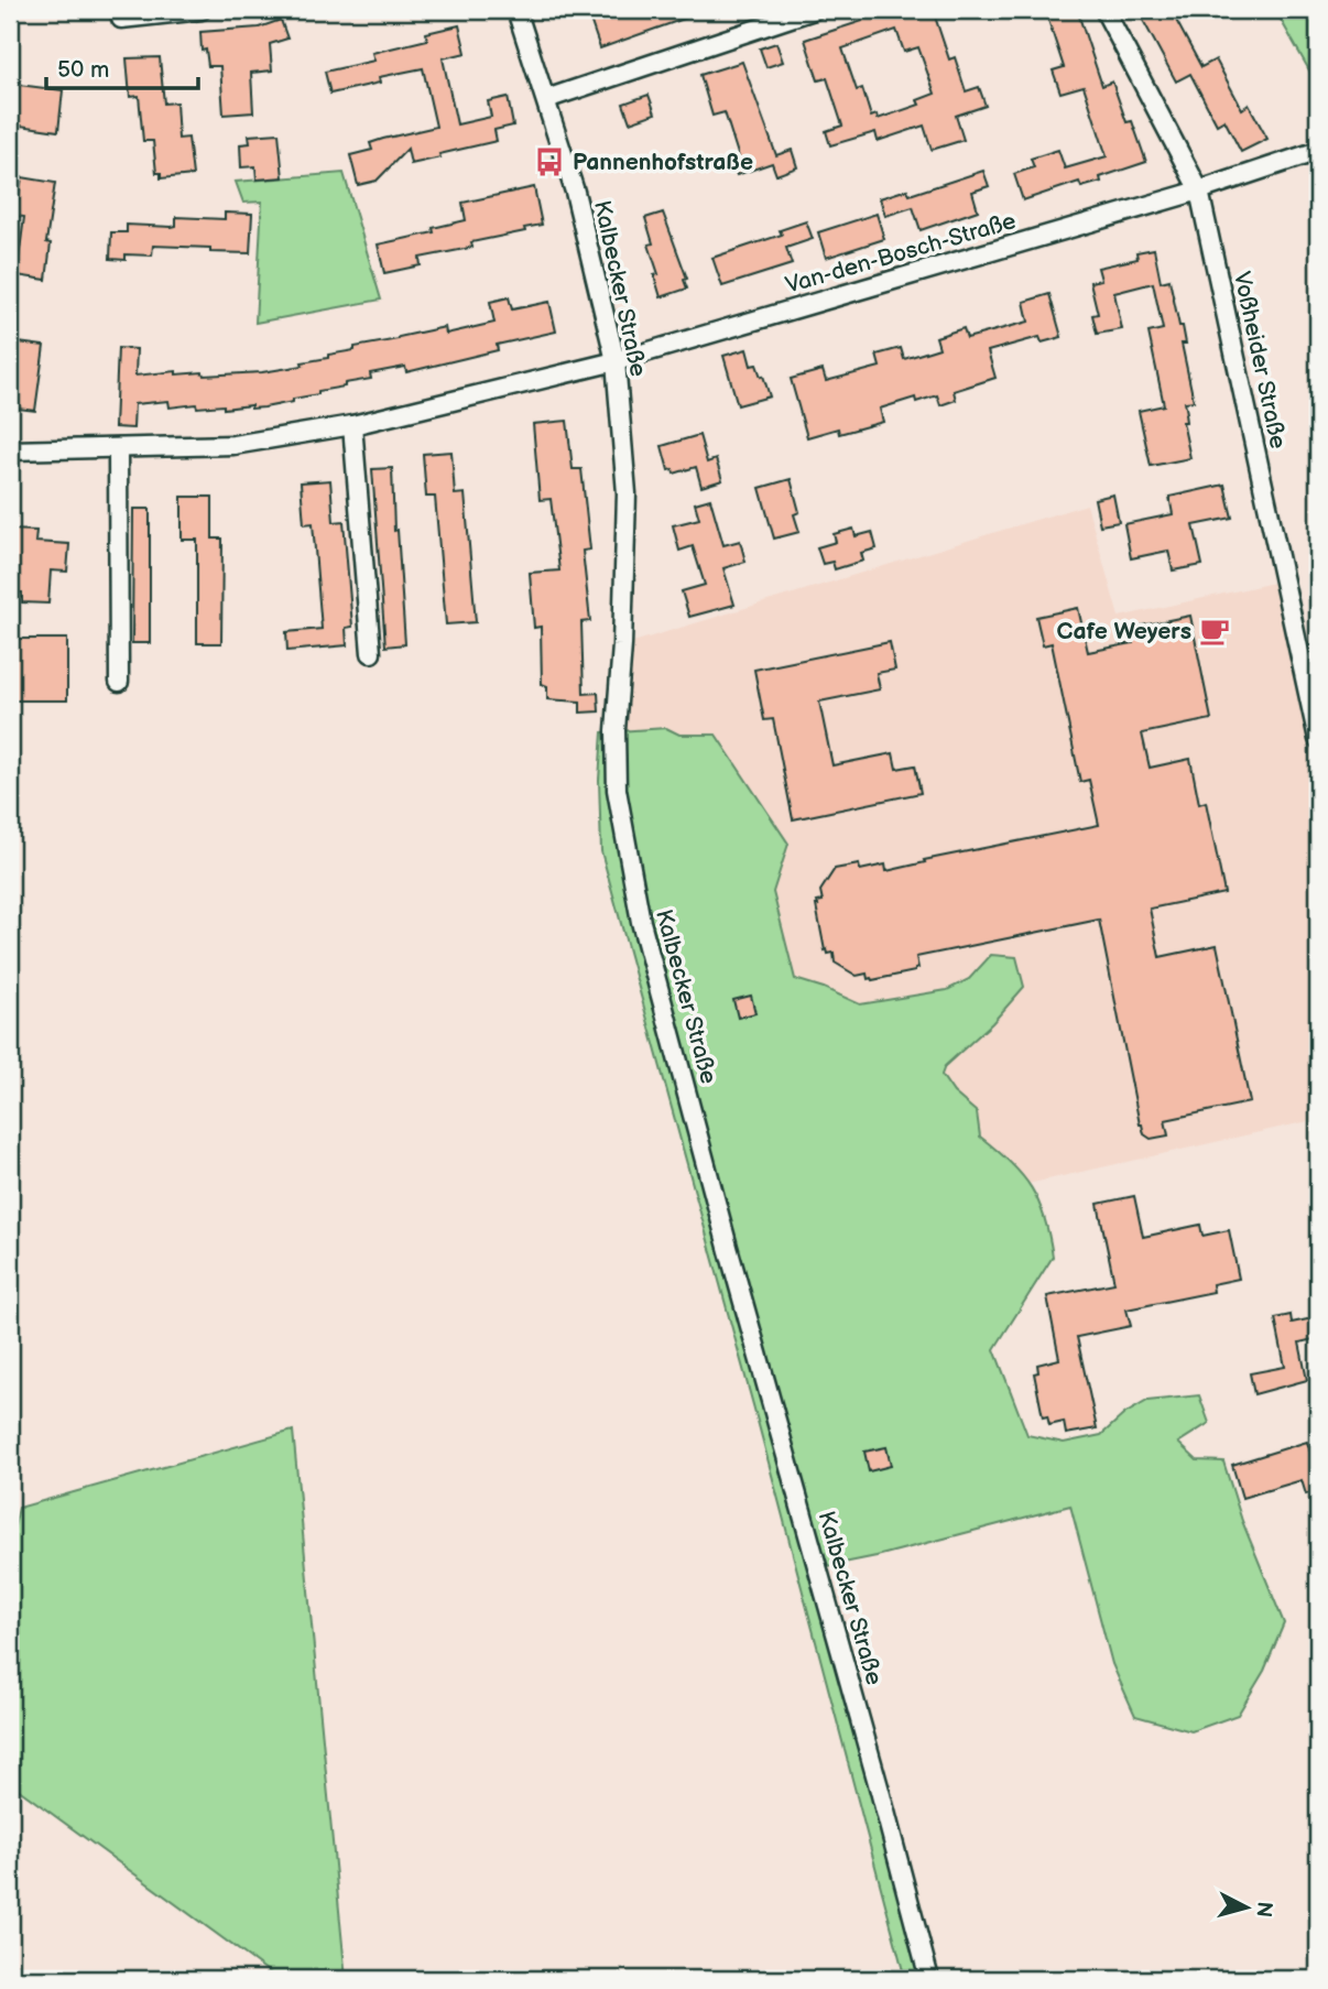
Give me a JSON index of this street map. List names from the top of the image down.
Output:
{
  "streets": {
    "street": ["Van-den-Bosch-Straße", "Kalbecker Straße", "Voßheider Straße"]
  },
  "crossings": [
    ["Van-den-Bosch-Straße", "Kalbecker Straße"],
    ["Van-den-Bosch-Straße", "Voßheider Straße"]
  ],
  "places": {
    "bus stop": ["Pannenhofstraße"],
    "cafe": ["Cafe Weyers"]
  },
  "scale_bar": "50 m",
  "north": "right"
}
